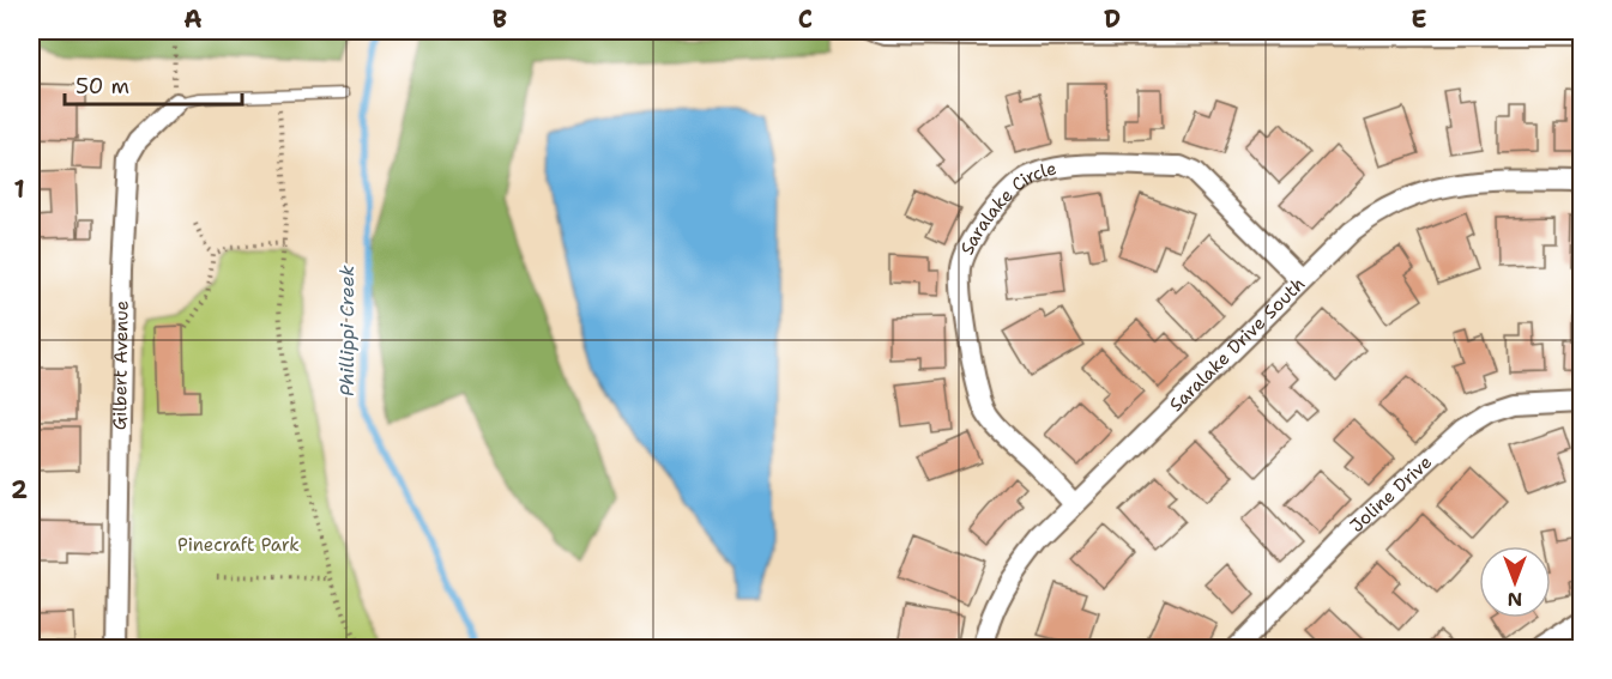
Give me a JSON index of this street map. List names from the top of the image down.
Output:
{
  "streets": {
    "street": [
      "Saralake Circle",
      "Saralake Drive South",
      "Gilbert Avenue",
      "Joline Drive"
    ]
  },
  "crossings": [
    ["Saralake Circle", "Saralake Drive South"]
  ],
  "water": ["Phillippi Creek"],
  "parks": ["Pinecraft Park"],
  "scale_bar": "50 m",
  "north": "bottom",
  "grid": {
    "columns": [
      "A",
      "B",
      "C",
      "D",
      "E"
    ],
    "rows": ["1", "2"]
  }
}
